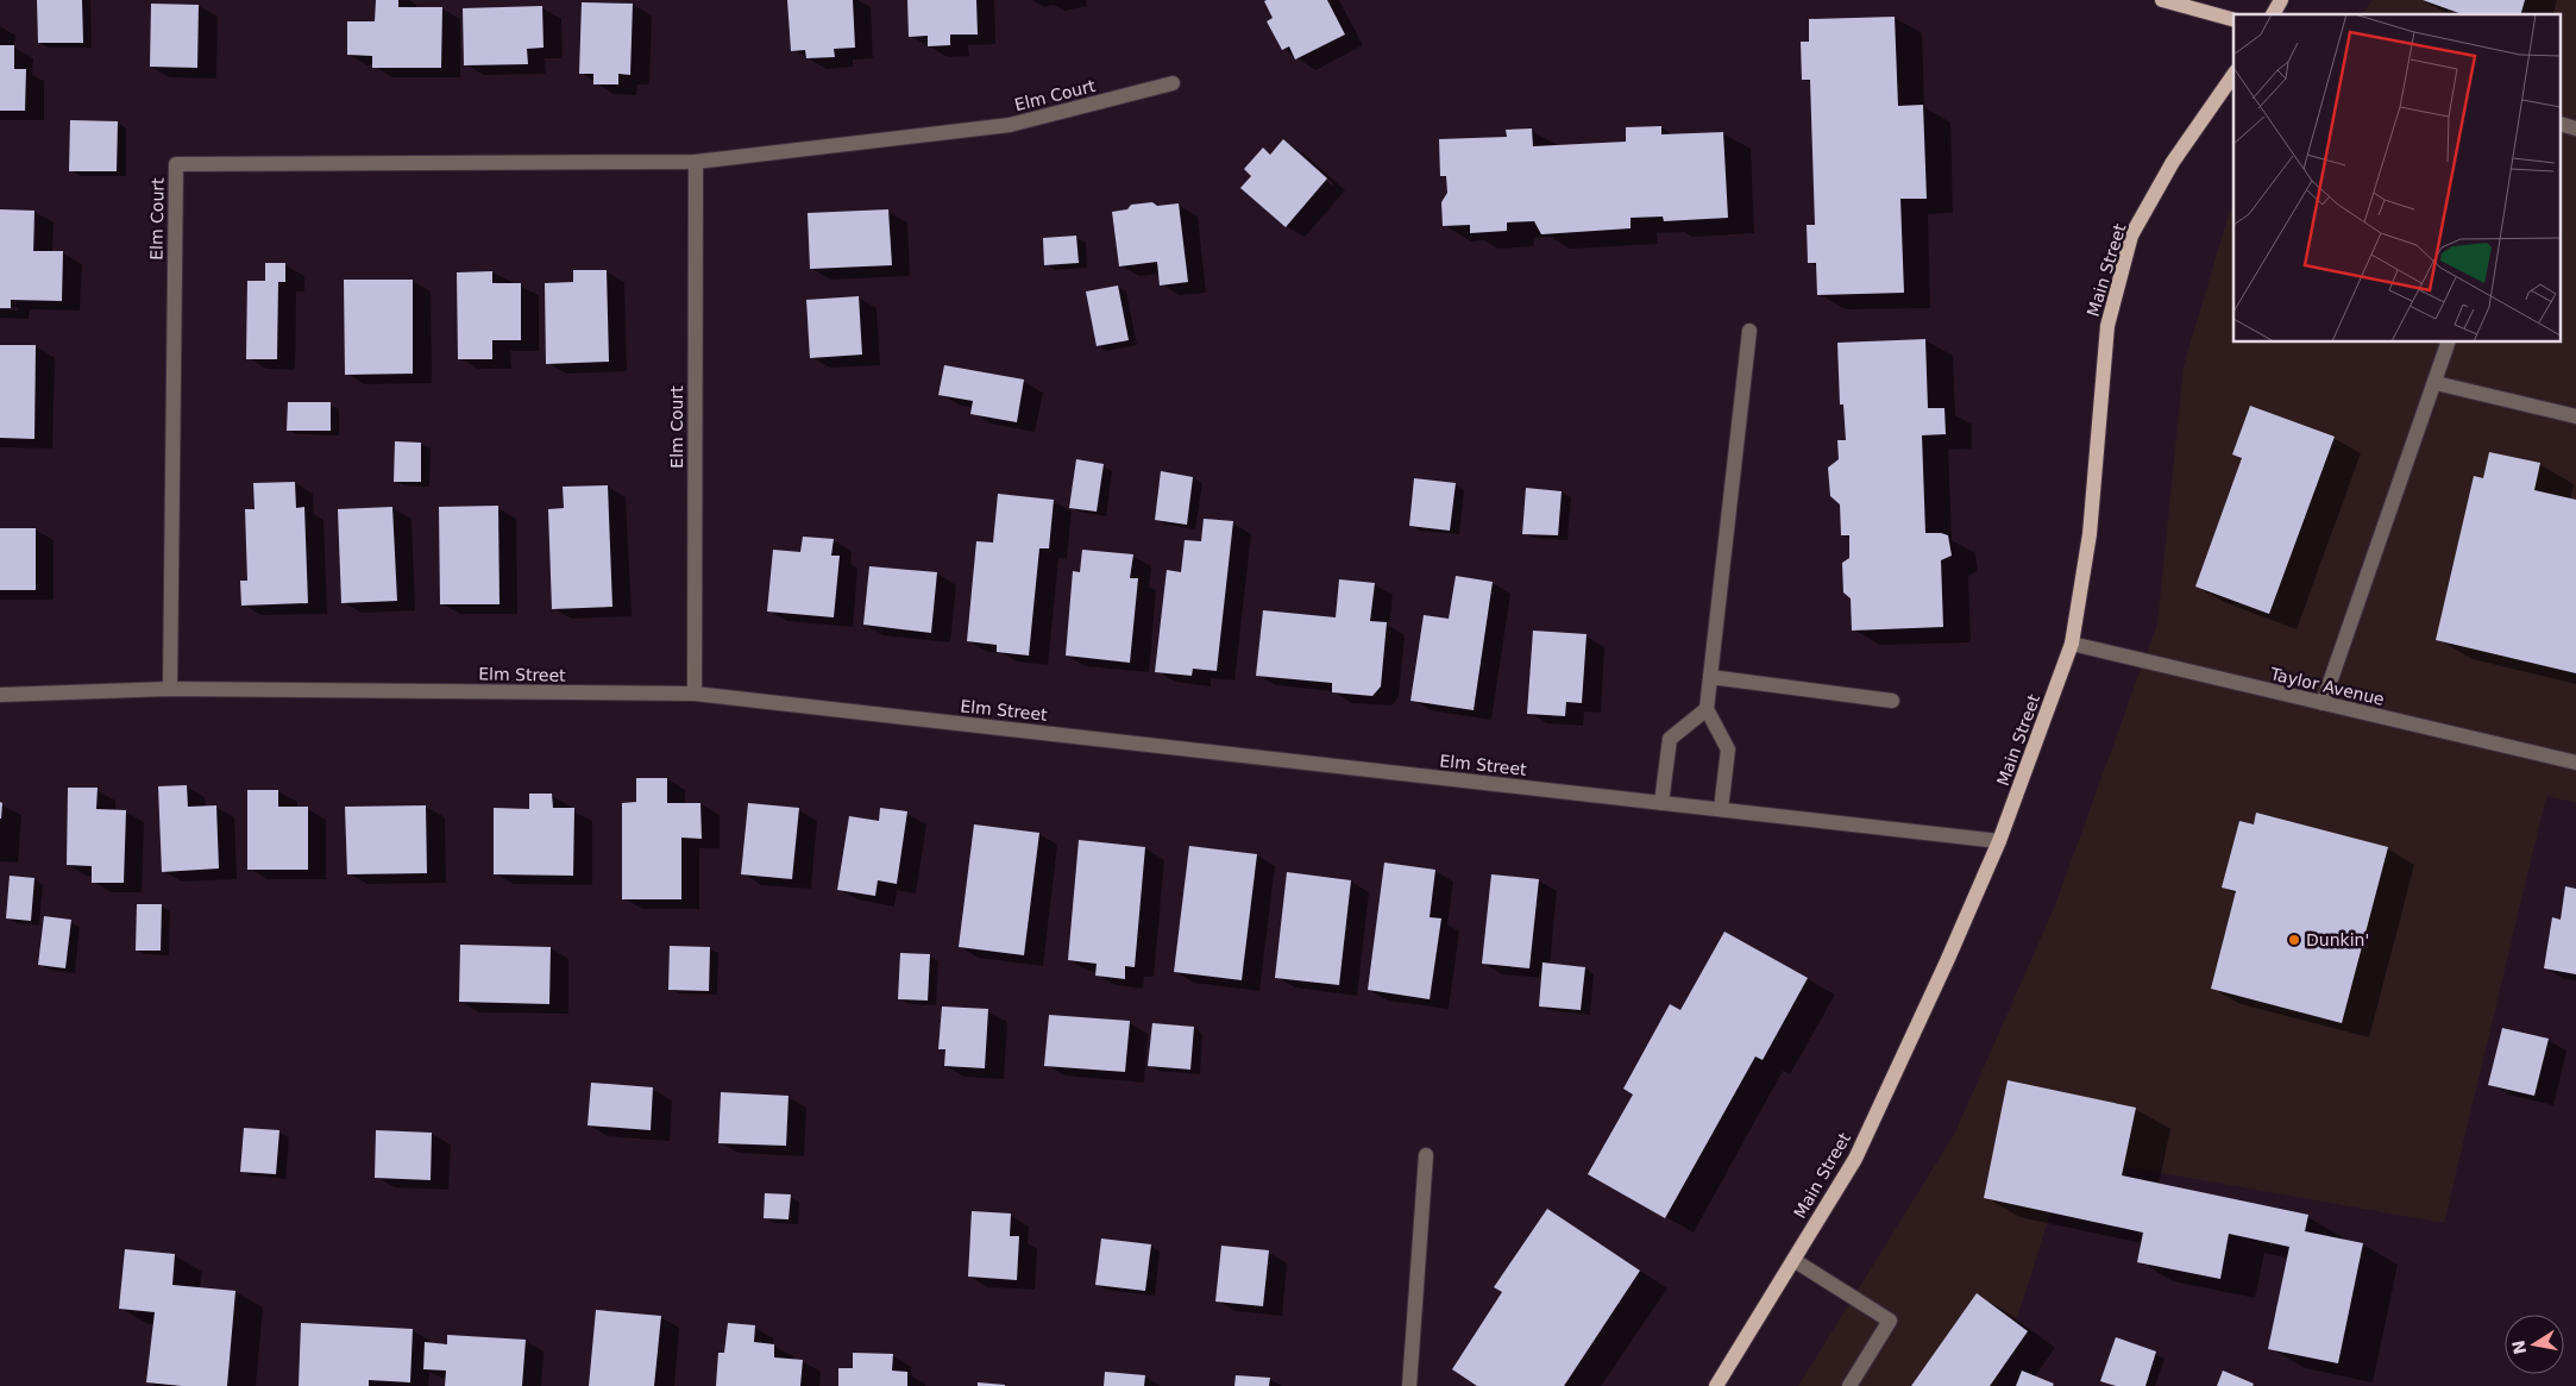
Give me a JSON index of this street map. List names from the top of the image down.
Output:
{
  "streets": {
    "main road": ["Main Street"],
    "street": ["Elm Court", "Elm Street", "Taylor Avenue"]
  },
  "crossings": [
    ["Elm Court", "Elm Street"],
    ["Main Street", "Elm Street"],
    ["Main Street", "Taylor Avenue"]
  ],
  "places": ["Dunkin'"],
  "north": "left"
}
